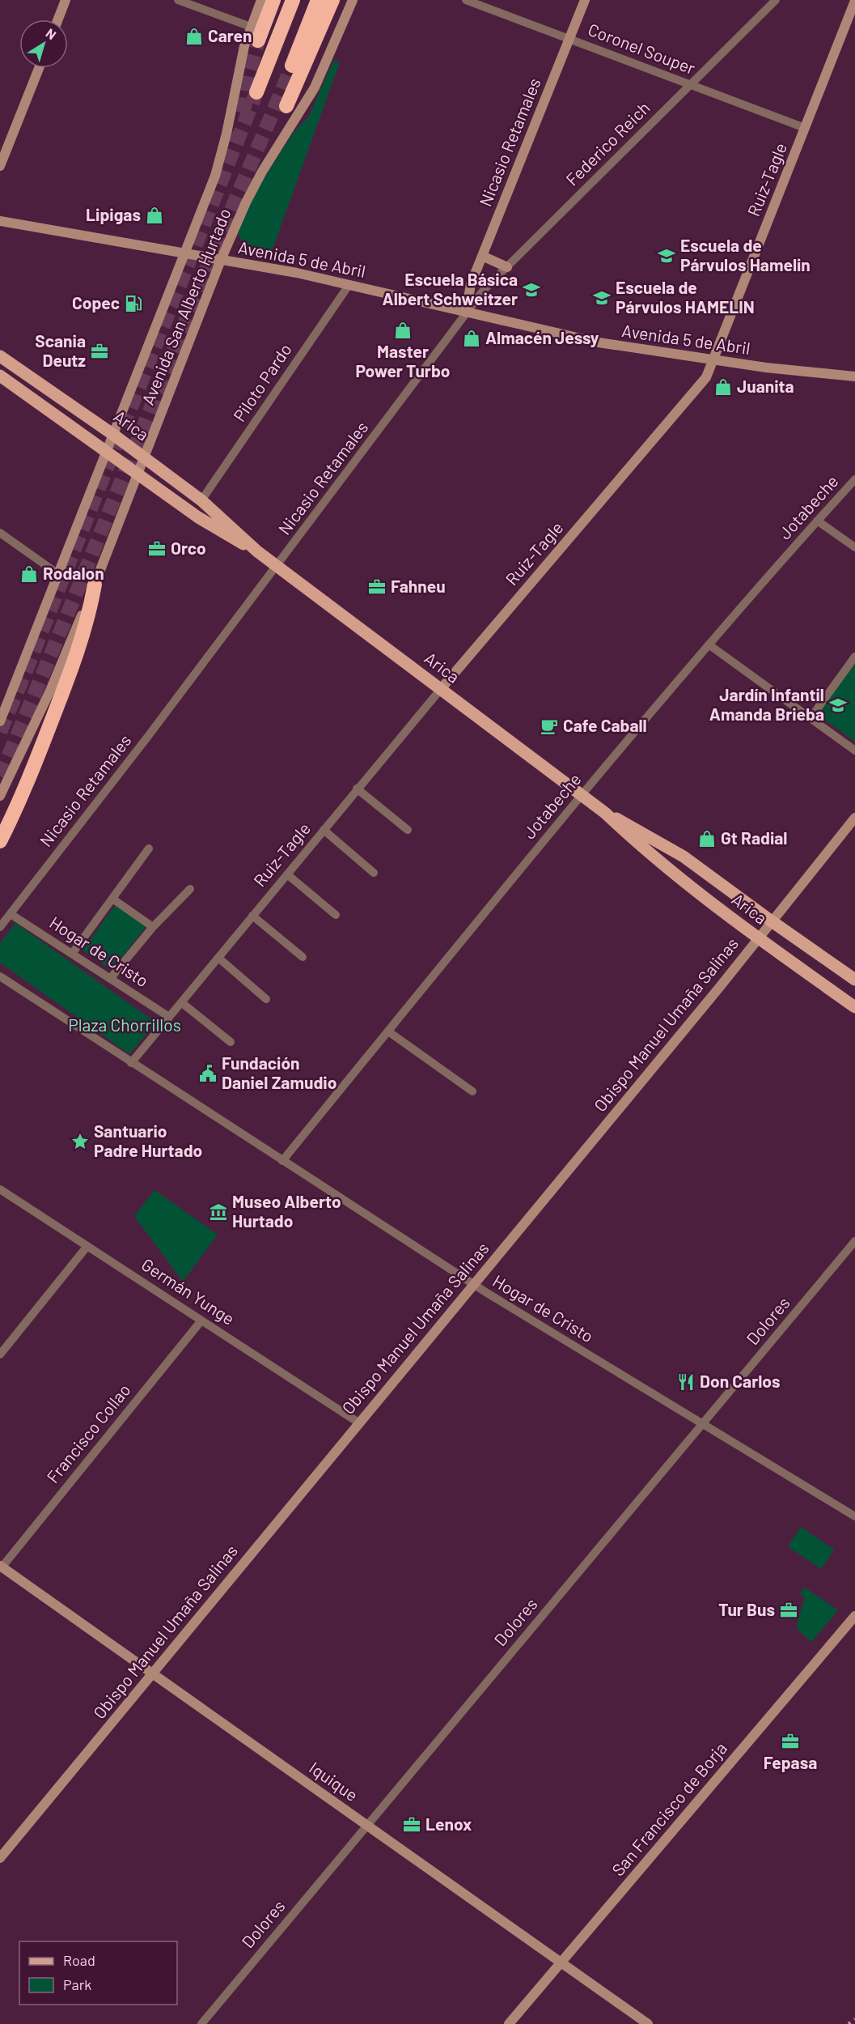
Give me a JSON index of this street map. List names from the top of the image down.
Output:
{
  "streets": {
    "main road": ["Arica"],
    "street": [
      "Coronel Souper",
      "Nicasio Retamales",
      "Federico Reich",
      "Ruiz-Tagle",
      "Avenida 5 de Abril",
      "Avenida San Alberto Hurtado",
      "Piloto Pardo",
      "Jotabeche",
      "Hogar de Cristo",
      "Obispo Manuel Umaña Salinas",
      "Germán Yunge",
      "Dolores",
      "Francisco Collao",
      "Iquique",
      "San Francisco de Borja"
    ]
  },
  "crossings": [
    ["Coronel Souper", "Nicasio Retamales"],
    ["Coronel Souper", "Federico Reich"],
    ["Coronel Souper", "Ruiz-Tagle"],
    ["Nicasio Retamales", "Federico Reich"],
    ["Nicasio Retamales", "Avenida 5 de Abril"],
    ["Nicasio Retamales", "Arica"],
    ["Nicasio Retamales", "Hogar de Cristo"],
    ["Federico Reich", "Avenida 5 de Abril"],
    ["Ruiz-Tagle", "Avenida 5 de Abril"],
    ["Ruiz-Tagle", "Arica"],
    ["Ruiz-Tagle", "Hogar de Cristo"],
    ["Avenida 5 de Abril", "Avenida San Alberto Hurtado"],
    ["Avenida 5 de Abril", "Piloto Pardo"],
    ["Avenida San Alberto Hurtado", "Arica"],
    ["Piloto Pardo", "Arica"],
    ["Arica", "Jotabeche"],
    ["Arica", "Obispo Manuel Umaña Salinas"],
    ["Jotabeche", "Hogar de Cristo"],
    ["Hogar de Cristo", "Obispo Manuel Umaña Salinas"],
    ["Hogar de Cristo", "Dolores"],
    ["Obispo Manuel Umaña Salinas", "Germán Yunge"],
    ["Obispo Manuel Umaña Salinas", "Iquique"],
    ["Germán Yunge", "Francisco Collao"],
    ["Dolores", "Iquique"],
    ["Francisco Collao", "Iquique"],
    ["Iquique", "San Francisco de Borja"]
  ],
  "parks": ["Plaza Chorrillos"],
  "places": {
    "shop": [
      "Caren",
      "Lipigas",
      "Master Power Turbo",
      "Almacén Jessy",
      "Juanita",
      "Rodalon",
      "Gt Radial"
    ],
    "school or university": [
      "Escuela de Párvulos Hamelin",
      "Escuela Básica Albert Schweitzer",
      "Escuela de Párvulos HAMELIN",
      "Jardín Infantil Amanda Brieba"
    ],
    "fuel station": ["Copec"],
    "office": [
      "Scania Deutz",
      "Orco",
      "Fahneu",
      "Tur Bus",
      "Fepasa",
      "Lenox"
    ],
    "cafe": ["Cafe Caball"],
    "public building": ["Fundación Daniel Zamudio"],
    "place": ["Santuario Padre Hurtado"],
    "museum": ["Museo Alberto Hurtado"],
    "restaurant": ["Don Carlos"]
  },
  "legend": ["Road", "Park"],
  "north": "top right"
}
